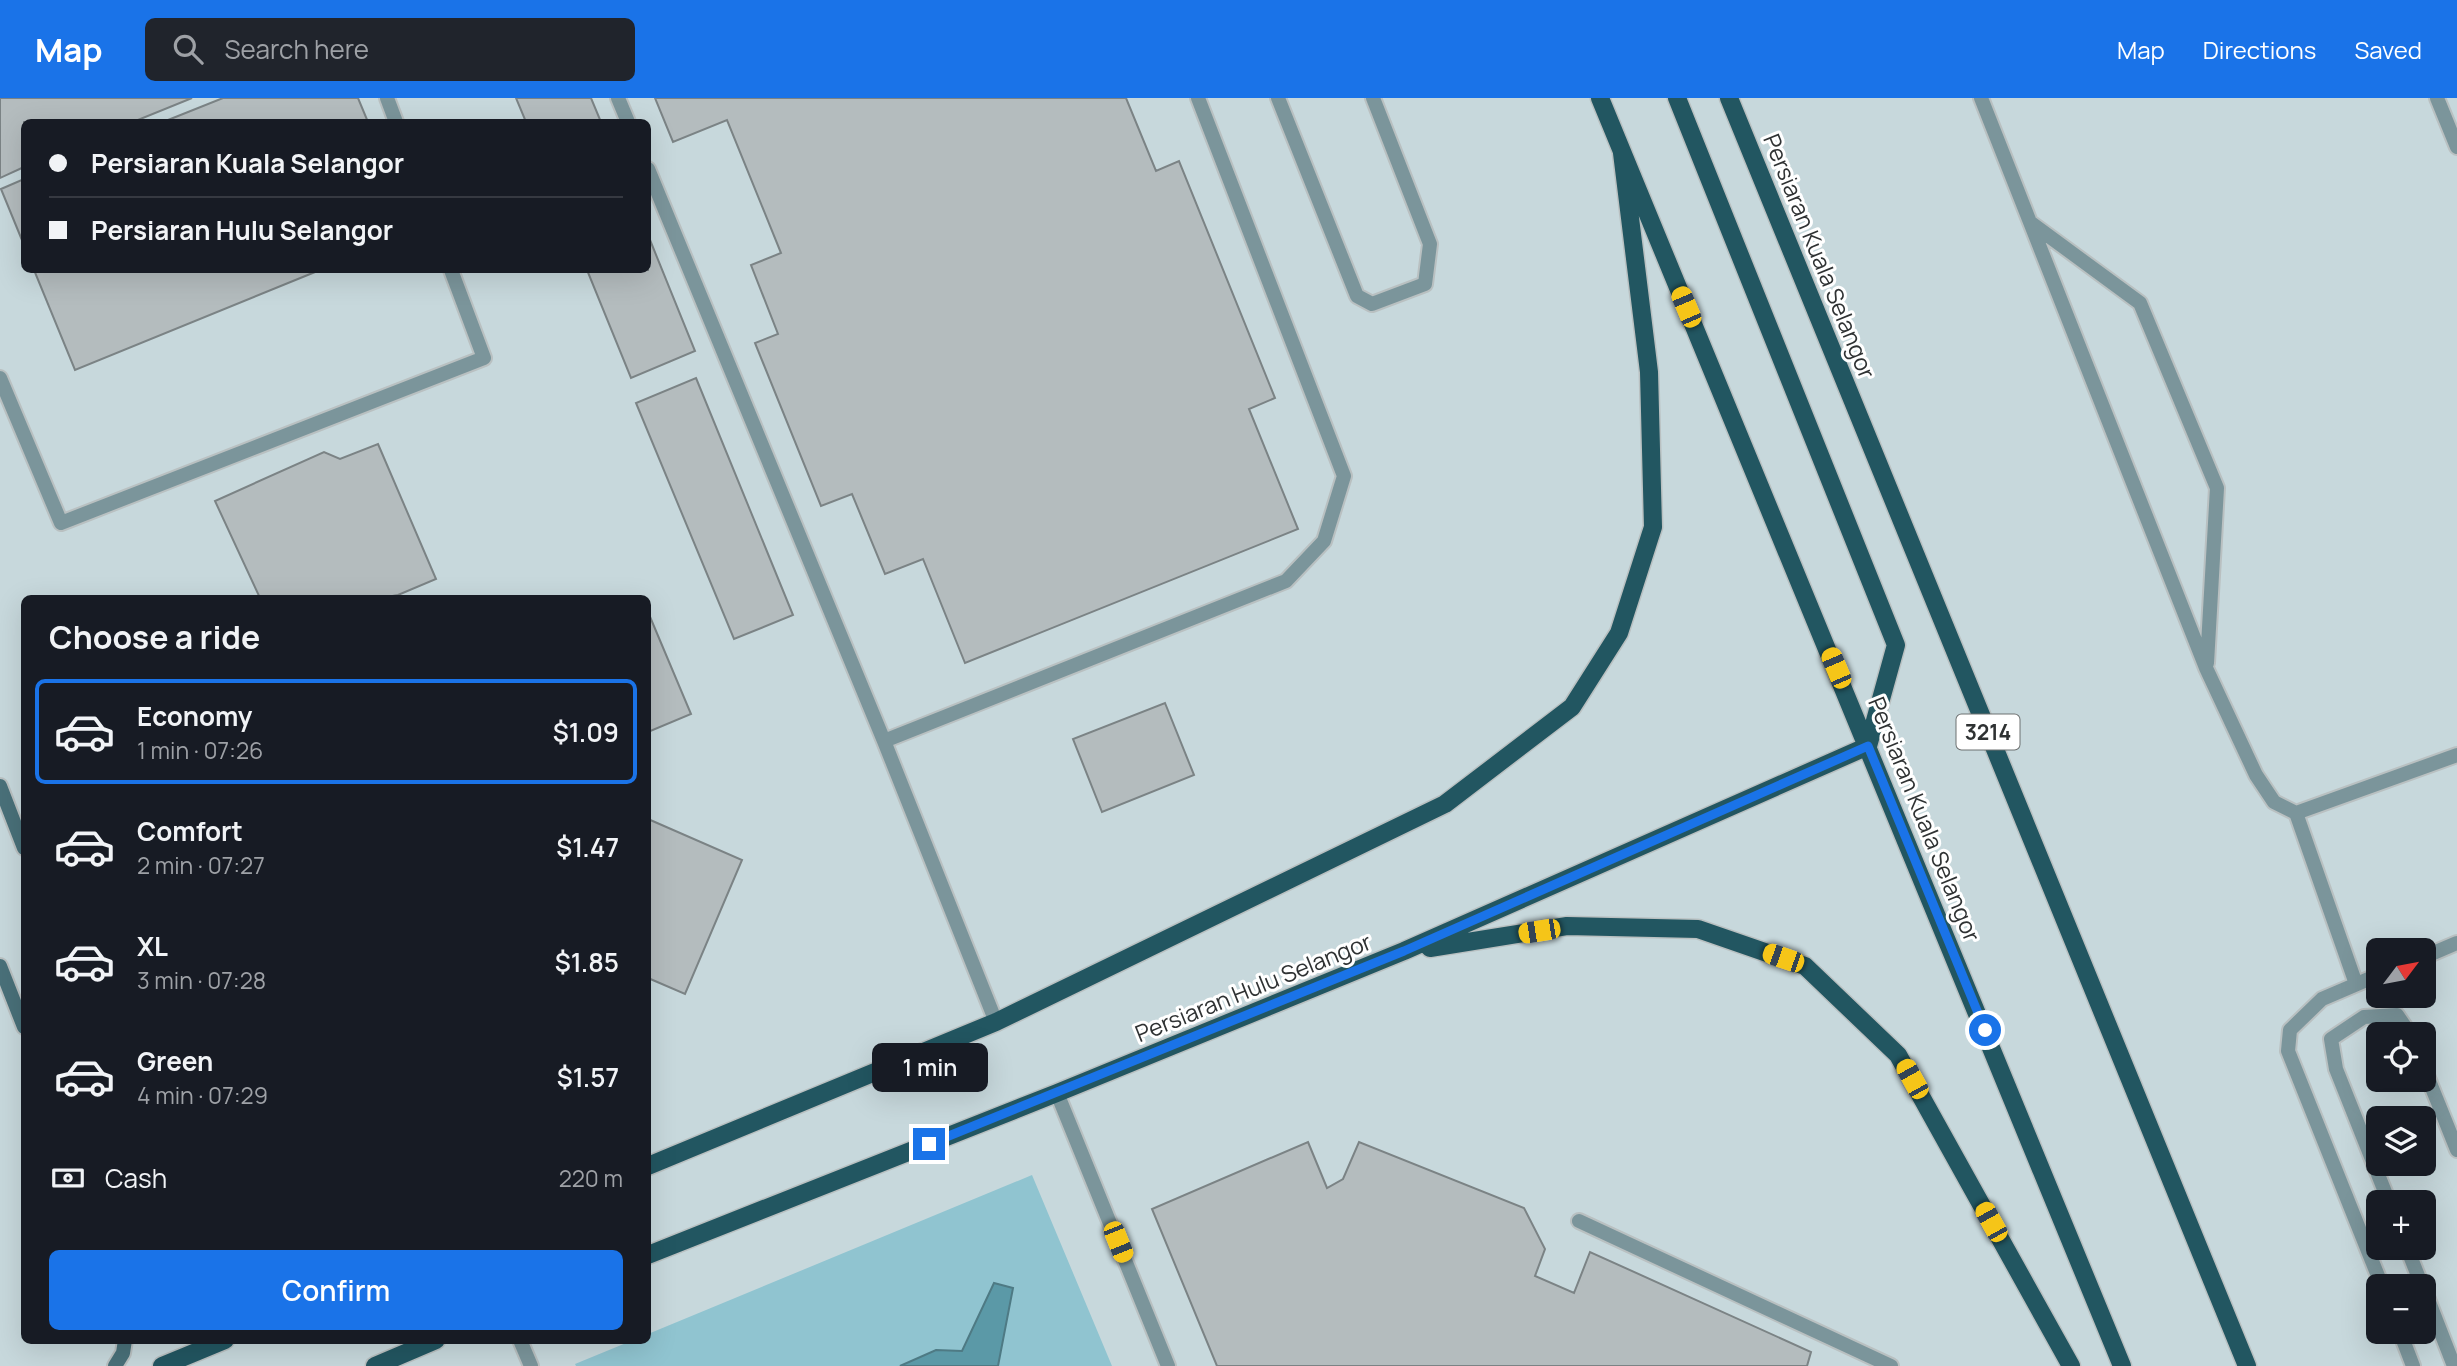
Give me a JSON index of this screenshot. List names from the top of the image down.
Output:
{
  "streets": {
    "main road": ["Persiaran Kuala Selangor", "3214", "Persiaran Hulu Selangor"]
  },
  "crossings": [
    ["Persiaran Kuala Selangor", "Persiaran Hulu Selangor"]
  ],
  "north": "top right",
  "page": {
    "header": "Map",
    "search": "Search here",
    "nav": ["Map", "Directions", "Saved"],
    "banner": ["Persiaran Kuala Selangor", "Persiaran Hulu Selangor"],
    "heading": "Choose a ride",
    "list": [
      {
        "name": "Economy",
        "note": "1 min · 07:26",
        "value": "$1.09"
      },
      {
        "name": "Comfort",
        "note": "2 min · 07:27",
        "value": "$1.47"
      },
      {
        "name": "XL",
        "note": "3 min · 07:28",
        "value": "$1.85"
      },
      {
        "name": "Green",
        "note": "4 min · 07:29",
        "value": "$1.57"
      }
    ],
    "map_buttons": ["+", "−"],
    "bubble": "1 min",
    "pay": ["Cash", "220 m"],
    "buttons": "Confirm"
  }
}
